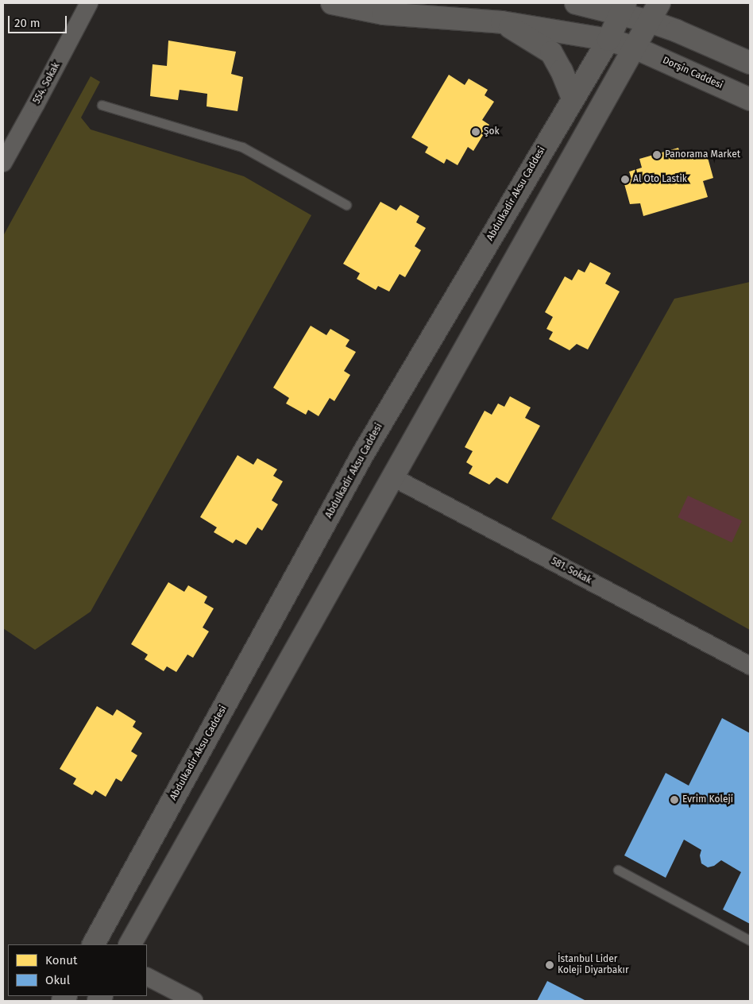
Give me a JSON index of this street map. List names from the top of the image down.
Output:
{
  "streets": {
    "main road": ["Dorşin Caddesi", "Abdulkadir Aksu Caddesi"],
    "street": ["554. Sokak", "581. Sokak"]
  },
  "crossings": [
    ["Dorşin Caddesi", "Abdulkadir Aksu Caddesi"]
  ],
  "places": [
    "Şok",
    "Panorama Market",
    "Al Oto Lastik",
    "Evrim Koleji",
    "İstanbul Lider Koleji Diyarbakır"
  ],
  "legend": ["Konut", "Okul"],
  "scale_bar": "20 m"
}
